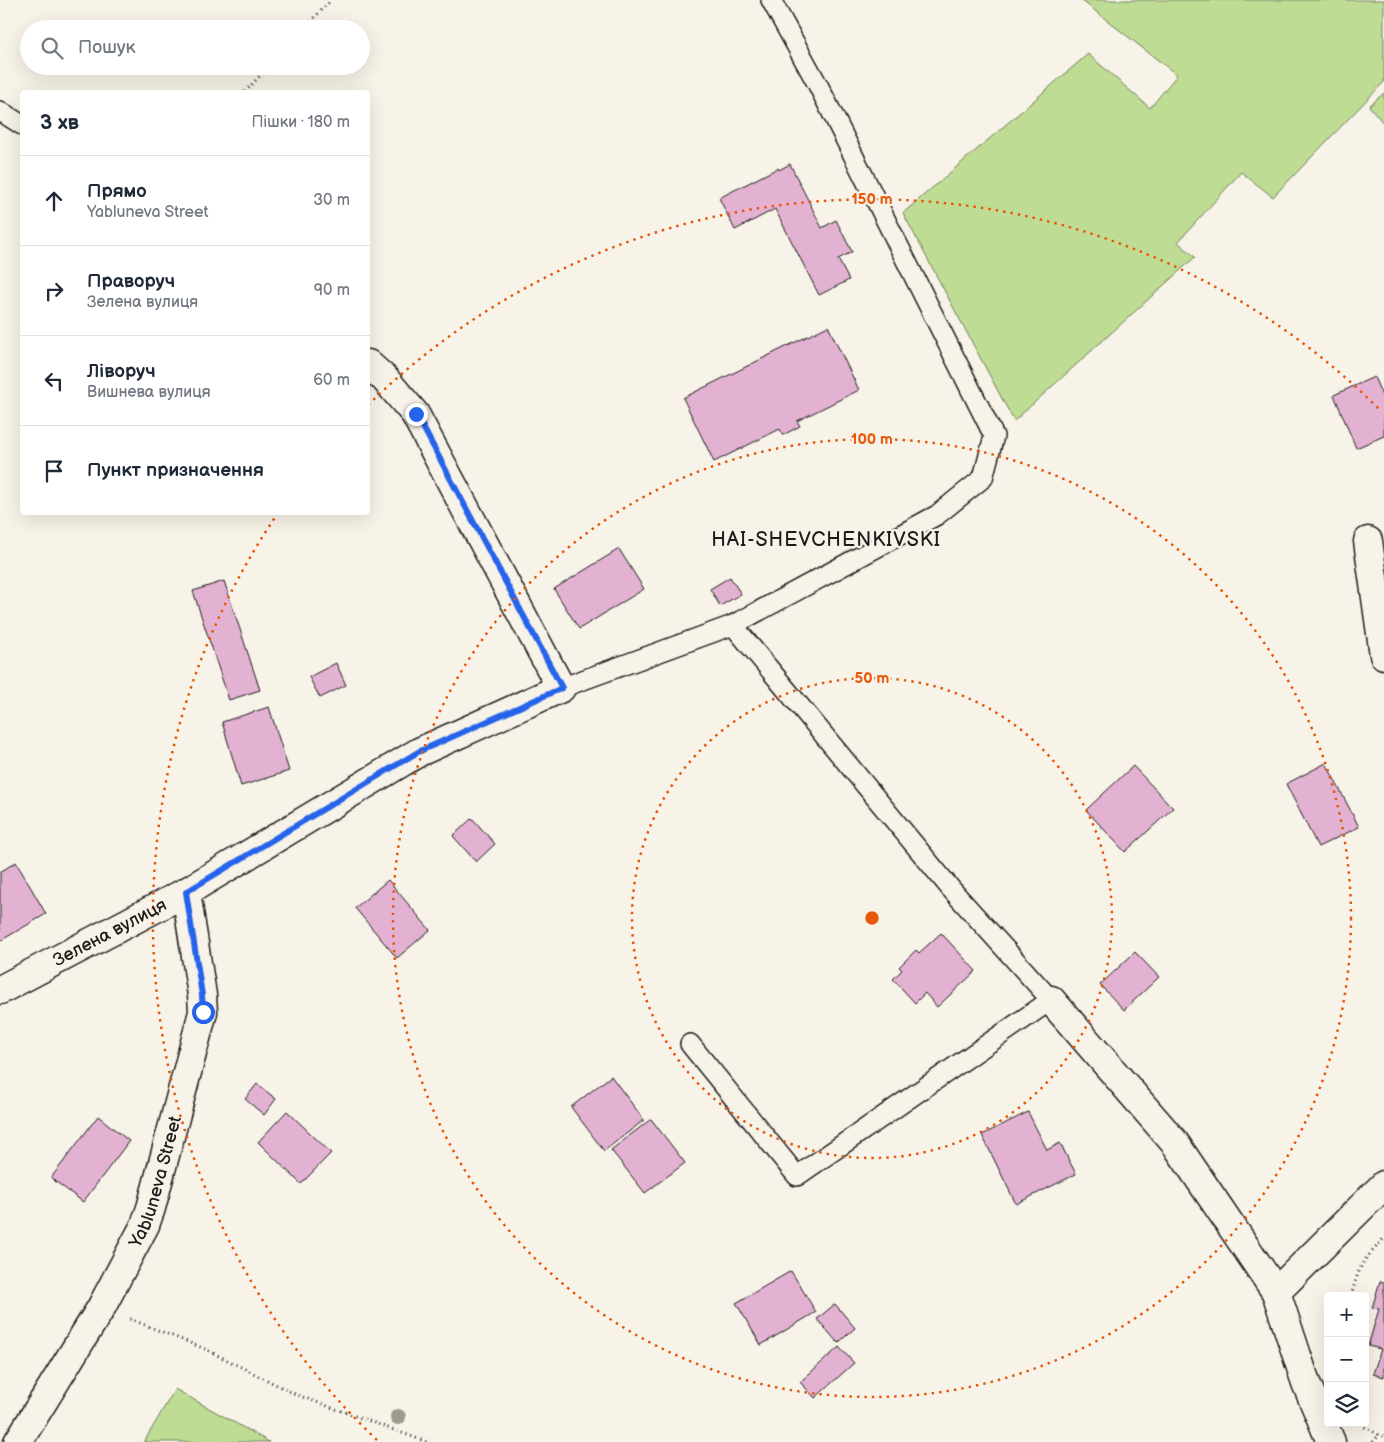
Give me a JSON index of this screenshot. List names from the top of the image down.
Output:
{
  "streets": {
    "street": ["Зелена вулиця", "Yabluneva Street"]
  },
  "crossings": [
    ["Зелена вулиця", "Yabluneva Street"]
  ],
  "districts": ["HAI-SHEVCHENKIVSKI"],
  "page": {
    "search": "Пошук",
    "heading": ["3 хв", "Пішки · 180 m"],
    "list": [
      ["Прямо", "Yabluneva Street", "30 m"],
      ["Праворуч", "Зелена вулиця", "90 m"],
      ["Ліворуч", "Вишнева вулиця", "60 m"],
      "Пункт призначення"
    ],
    "map_buttons": ["+", "−"]
  },
  "rings": ["150 m", "100 m", "50 m"]
}
